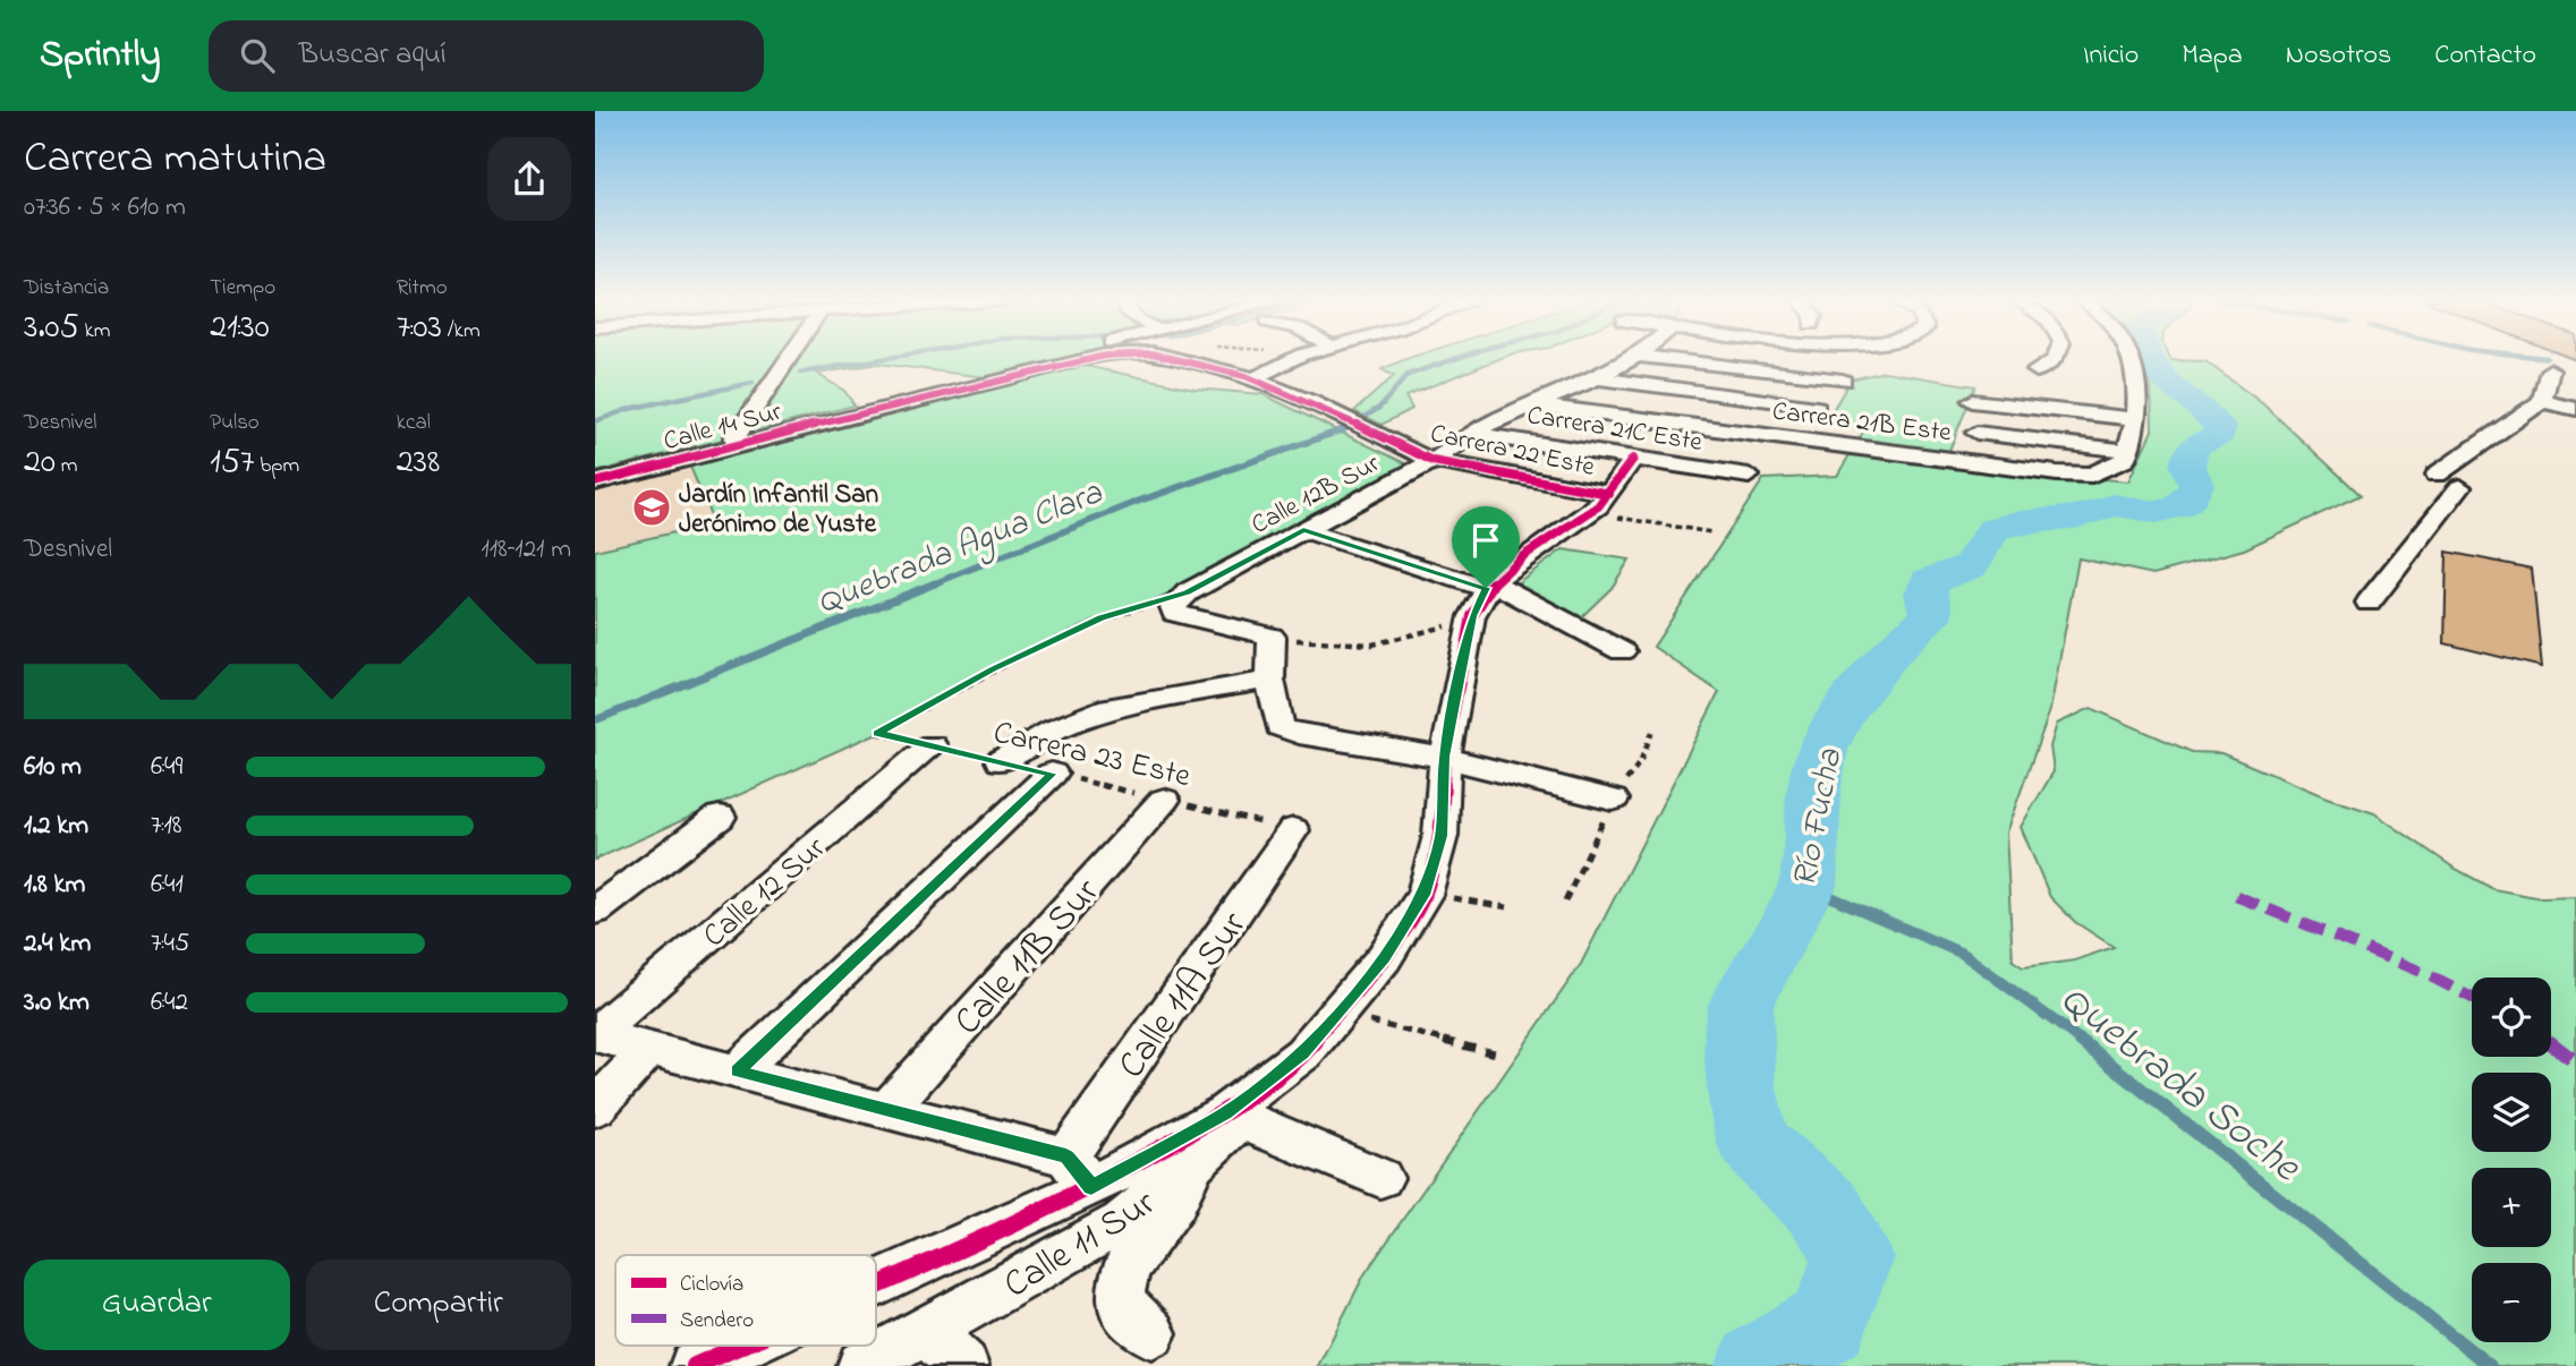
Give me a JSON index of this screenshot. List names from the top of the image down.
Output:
{
  "streets": {
    "street": [
      "Carrera 21B Este",
      "Calle 14 Sur",
      "Carrera 21C Este",
      "Carrera 22 Este",
      "Calle 12B Sur",
      "Calle 12 Sur",
      "Calle 11B Sur",
      "Calle 11A Sur",
      "Calle 11 Sur"
    ],
    "path": ["Carrera 23 Este"]
  },
  "crossings": [
    ["Carrera 21B Este", "Calle 12B Sur"],
    ["Carrera 21C Este", "Calle 12B Sur"],
    ["Carrera 22 Este", "Calle 12B Sur"],
    ["Carrera 23 Este", "Calle 11B Sur"],
    ["Carrera 23 Este", "Calle 11A Sur"],
    ["Calle 11A Sur", "Calle 11 Sur"]
  ],
  "water": ["Quebrada Agua Clara", "Río Fucha", "Quebrada Soche"],
  "places": {
    "school or university": ["Jardín Infantil San Jerónimo de Yuste"]
  },
  "legend": ["Ciclovía", "Sendero"],
  "page": {
    "header": "Sprintly",
    "search": "Buscar aquí",
    "nav": [
      "Inicio",
      "Mapa",
      "Nosotros",
      "Contacto"
    ],
    "heading": ["Carrera matutina", "07:36 · 5 × 610 m"],
    "stats": [
      ["Distancia", "3.05 km"],
      ["Tiempo", "21:30"],
      ["Ritmo", "7:03 /km"],
      ["Desnivel", "20 m"],
      ["Pulso", "157 bpm"],
      ["kcal", "238"]
    ],
    "chart": ["Desnivel", "118–121 m"],
    "list": [
      {
        "name": "610 m",
        "note": "6:49"
      },
      {
        "name": "1.2 km",
        "note": "7:18"
      },
      {
        "name": "1.8 km",
        "note": "6:41"
      },
      {
        "name": "2.4 km",
        "note": "7:45"
      },
      {
        "name": "3.0 km",
        "note": "6:42"
      }
    ],
    "map_buttons": ["+", "−"],
    "buttons": ["Guardar", "Compartir"]
  }
}
